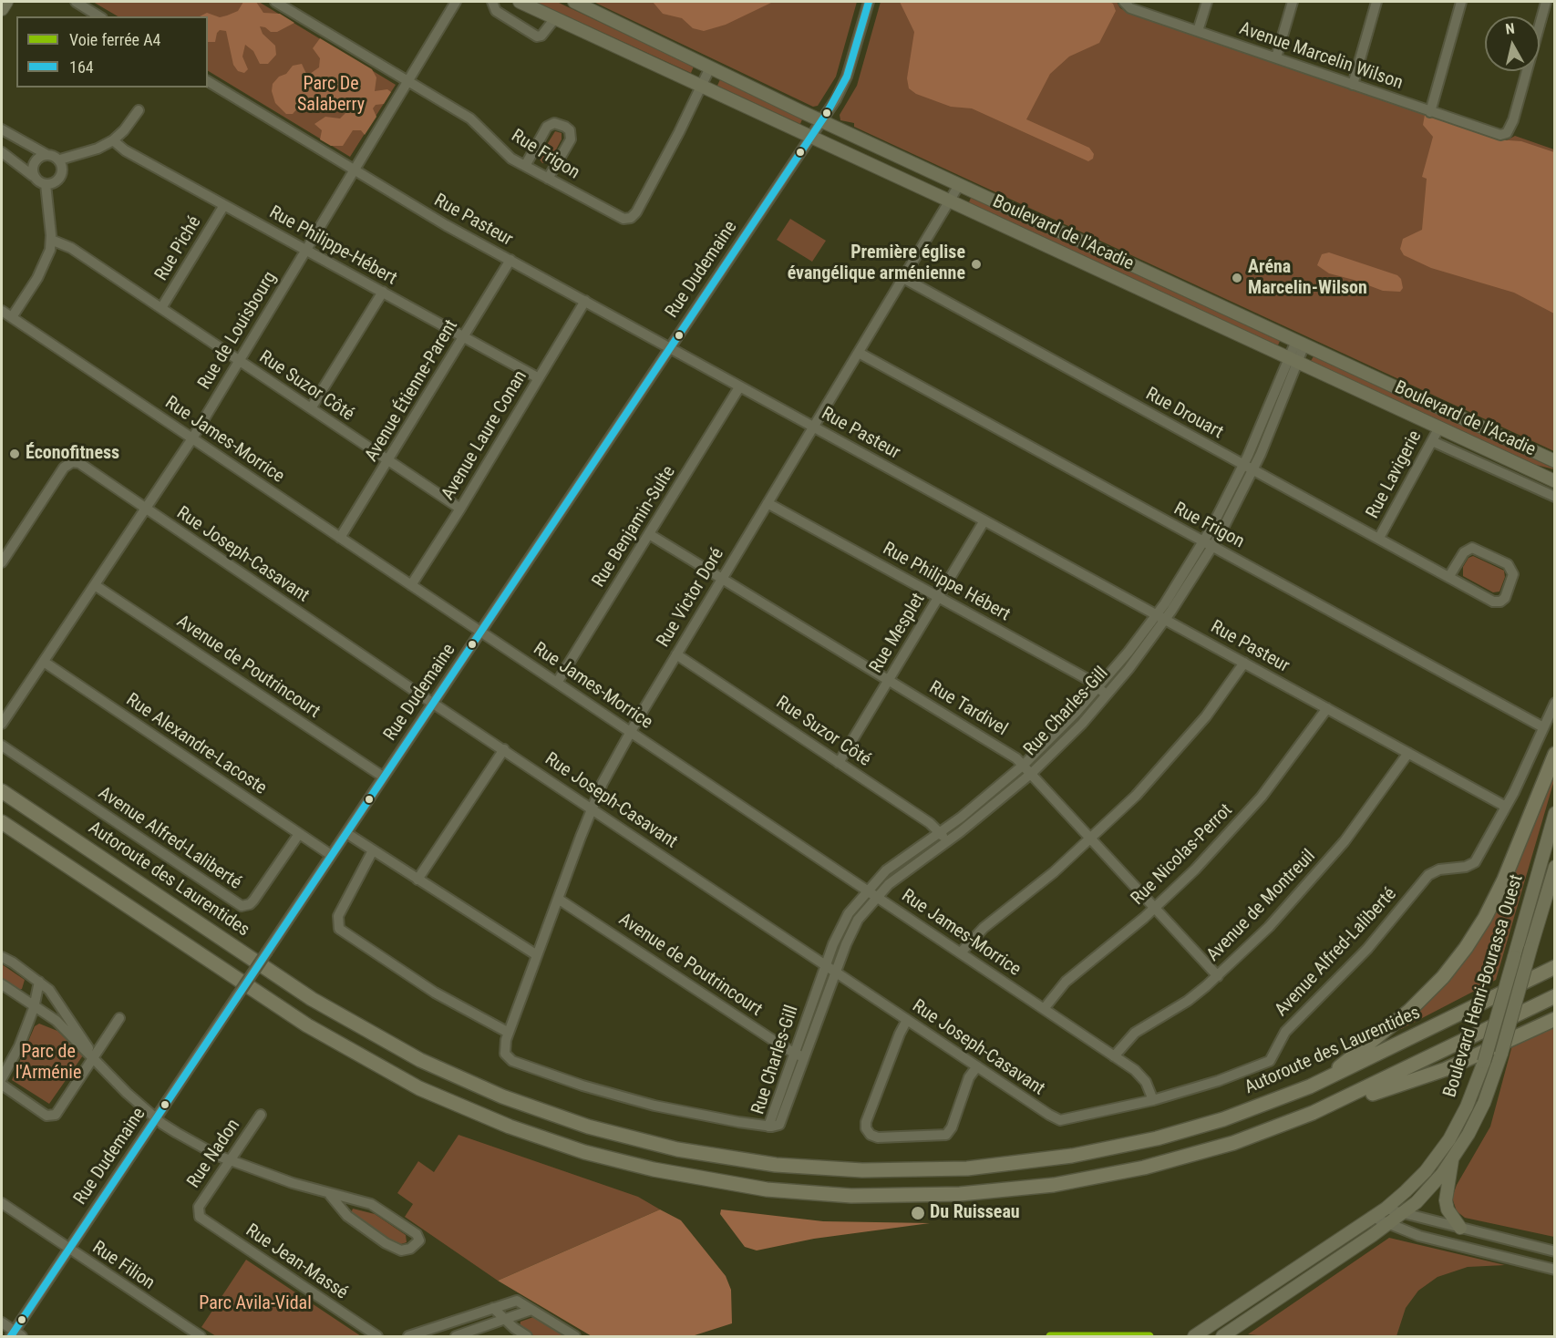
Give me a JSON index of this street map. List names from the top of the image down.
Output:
{
  "streets": {
    "highway": ["Autoroute des Laurentides"],
    "main road": ["Boulevard de l'Acadie", "Boulevard Henri-Bourassa Ouest"],
    "street": [
      "Avenue Marcelin Wilson",
      "Rue Frigon",
      "Rue Pasteur",
      "Rue Philippe-Hébert",
      "Rue Piché",
      "Rue Dudemaine",
      "Rue de Louisbourg",
      "Rue Suzor Côté",
      "Avenue Étienne-Parent",
      "Rue Drouart",
      "Avenue Laure Conan",
      "Rue James-Morrice",
      "Rue Lavigerie",
      "Rue Benjamin-Sulte",
      "Rue Joseph-Casavant",
      "Rue Philippe Hébert",
      "Rue Victor Doré",
      "Rue Mesplet",
      "Avenue de Poutrincourt",
      "Rue Tardivel",
      "Rue Charles-Gill",
      "Rue Alexandre-Lacoste",
      "Avenue Alfred-Laliberté",
      "Rue Nicolas-Perrot",
      "Avenue de Montreuil",
      "Rue Nadon",
      "Rue Jean-Massé",
      "Rue Filion"
    ]
  },
  "crossings": [
    ["Rue Frigon", "Boulevard de l'Acadie"],
    ["Rue Frigon", "Rue de Louisbourg"],
    ["Rue Frigon", "Rue Victor Doré"],
    ["Rue Frigon", "Rue Charles-Gill"],
    ["Rue Frigon", "Avenue Alfred-Laliberté"],
    ["Rue Pasteur", "Rue Dudemaine"],
    ["Rue Pasteur", "Rue de Louisbourg"],
    ["Rue Pasteur", "Avenue Étienne-Parent"],
    ["Rue Pasteur", "Avenue Laure Conan"],
    ["Rue Pasteur", "Rue Benjamin-Sulte"],
    ["Rue Pasteur", "Rue Victor Doré"],
    ["Rue Pasteur", "Rue Mesplet"],
    ["Rue Pasteur", "Rue Charles-Gill"],
    ["Rue Pasteur", "Avenue Alfred-Laliberté"],
    ["Rue Pasteur", "Rue Nicolas-Perrot"],
    ["Rue Pasteur", "Avenue de Montreuil"],
    ["Boulevard de l'Acadie", "Rue Dudemaine"],
    ["Boulevard de l'Acadie", "Rue Lavigerie"],
    ["Boulevard de l'Acadie", "Rue Victor Doré"],
    ["Boulevard de l'Acadie", "Rue Charles-Gill"],
    ["Rue Philippe-Hébert", "Rue Piché"],
    ["Rue Philippe-Hébert", "Rue de Louisbourg"],
    ["Rue Philippe-Hébert", "Avenue Étienne-Parent"],
    ["Rue Philippe-Hébert", "Avenue Laure Conan"],
    ["Rue Piché", "Rue Suzor Côté"],
    ["Rue Dudemaine", "Rue James-Morrice"],
    ["Rue Dudemaine", "Rue Joseph-Casavant"],
    ["Rue Dudemaine", "Avenue de Poutrincourt"],
    ["Rue Dudemaine", "Rue Alexandre-Lacoste"],
    ["Rue Dudemaine", "Rue Filion"],
    ["Rue de Louisbourg", "Rue Suzor Côté"],
    ["Rue de Louisbourg", "Rue James-Morrice"],
    ["Rue de Louisbourg", "Rue Joseph-Casavant"],
    ["Rue de Louisbourg", "Avenue de Poutrincourt"],
    ["Rue de Louisbourg", "Rue Alexandre-Lacoste"],
    ["Rue Suzor Côté", "Avenue Étienne-Parent"],
    ["Rue Suzor Côté", "Avenue Laure Conan"],
    ["Rue Suzor Côté", "Rue Victor Doré"],
    ["Rue Suzor Côté", "Rue Mesplet"],
    ["Rue Suzor Côté", "Rue Charles-Gill"],
    ["Avenue Étienne-Parent", "Rue James-Morrice"],
    ["Rue Drouart", "Rue Lavigerie"],
    ["Rue Drouart", "Rue Victor Doré"],
    ["Rue Drouart", "Rue Charles-Gill"],
    ["Avenue Laure Conan", "Rue James-Morrice"],
    ["Rue James-Morrice", "Rue Benjamin-Sulte"],
    ["Rue James-Morrice", "Rue Victor Doré"],
    ["Rue James-Morrice", "Rue Charles-Gill"],
    ["Rue James-Morrice", "Avenue Alfred-Laliberté"],
    ["Rue James-Morrice", "Rue Nicolas-Perrot"],
    ["Rue James-Morrice", "Avenue de Montreuil"],
    ["Rue Benjamin-Sulte", "Rue Tardivel"],
    ["Rue Joseph-Casavant", "Rue Victor Doré"],
    ["Rue Joseph-Casavant", "Rue Charles-Gill"],
    ["Rue Joseph-Casavant", "Avenue Alfred-Laliberté"],
    ["Rue Philippe Hébert", "Rue Victor Doré"],
    ["Rue Philippe Hébert", "Rue Mesplet"],
    ["Rue Philippe Hébert", "Rue Charles-Gill"],
    ["Rue Victor Doré", "Avenue de Poutrincourt"],
    ["Rue Victor Doré", "Rue Tardivel"],
    ["Rue Victor Doré", "Rue Charles-Gill"],
    ["Rue Mesplet", "Rue Tardivel"],
    ["Avenue de Poutrincourt", "Rue Charles-Gill"],
    ["Rue Tardivel", "Rue Charles-Gill"],
    ["Rue Tardivel", "Rue Nicolas-Perrot"],
    ["Rue Tardivel", "Avenue de Montreuil"],
    ["Rue Alexandre-Lacoste", "Avenue Alfred-Laliberté"],
    ["Rue Nadon", "Rue Jean-Massé"]
  ],
  "parks": ["Parc De Salaberry", "Parc de l'Arménie", "Parc Avila-Vidal"],
  "places": [
    "Première église évangélique arménienne",
    "Aréna Marcelin-Wilson",
    "Éconofitness",
    "Du Ruisseau"
  ],
  "lines": ["transit line 164", "rail line A4"],
  "legend": ["Voie ferrée A4", "164"],
  "north": "top"
}
